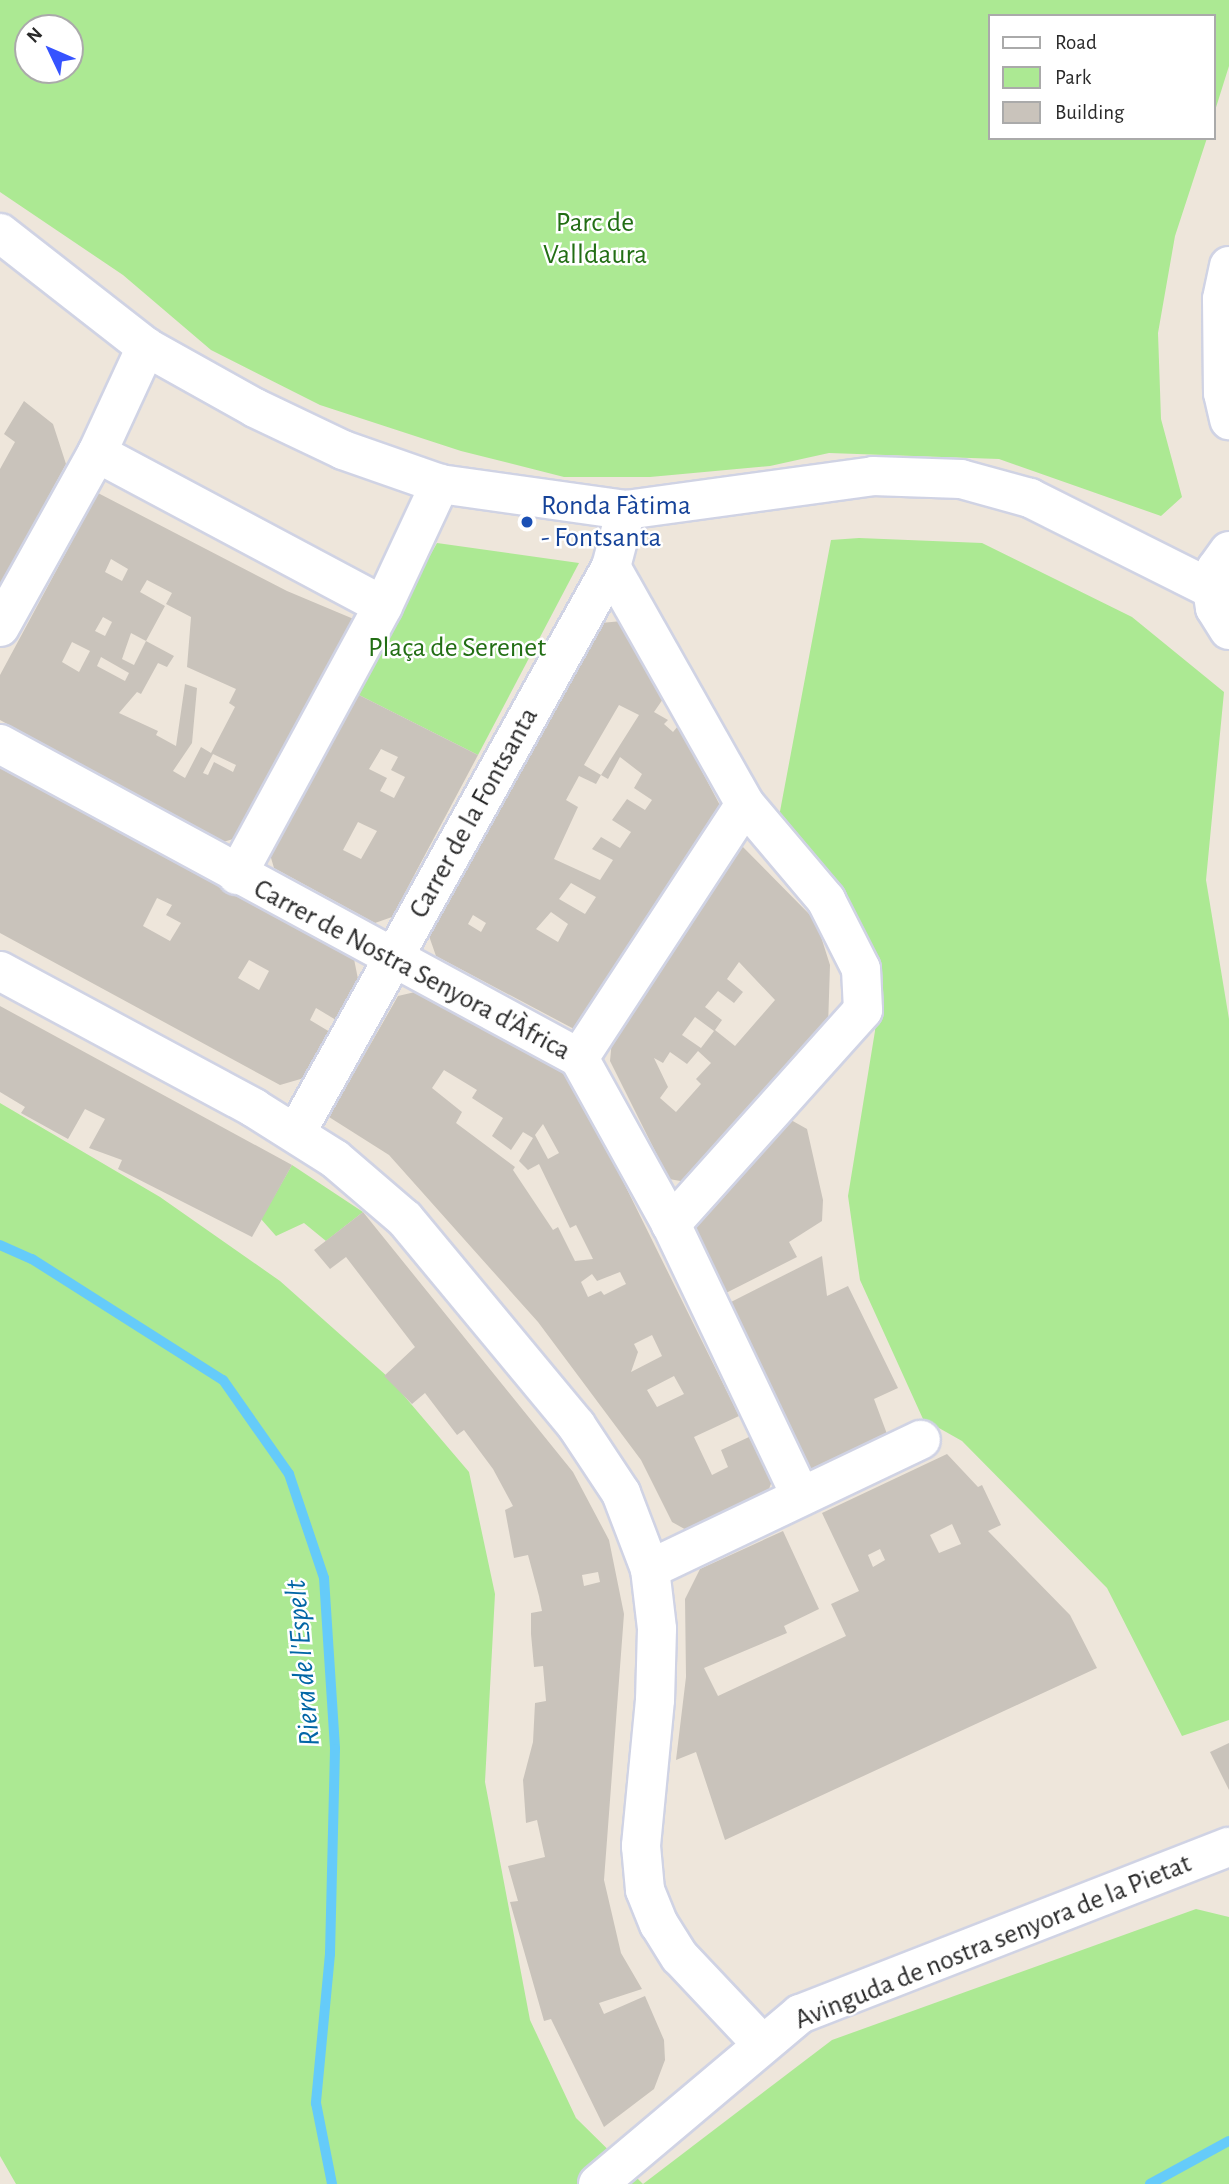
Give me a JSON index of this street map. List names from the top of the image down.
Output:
{
  "streets": {
    "street": ["Carrer de la Fontsanta", "Carrer de Nostra Senyora d'Àfrica", "Avinguda de nostra senyora de la Pietat"]
  },
  "crossings": [
    ["Carrer de la Fontsanta", "Carrer de Nostra Senyora d'Àfrica"],
    ["Carrer de la Fontsanta", "Avinguda de nostra senyora de la Pietat"]
  ],
  "water": ["Riera de l'Espelt"],
  "parks": ["Parc de Valldaura", "Plaça de Serenet"],
  "places": ["Ronda Fàtima - Fontsanta"],
  "legend": ["Road", "Park", "Building"],
  "north": "top left"
}
